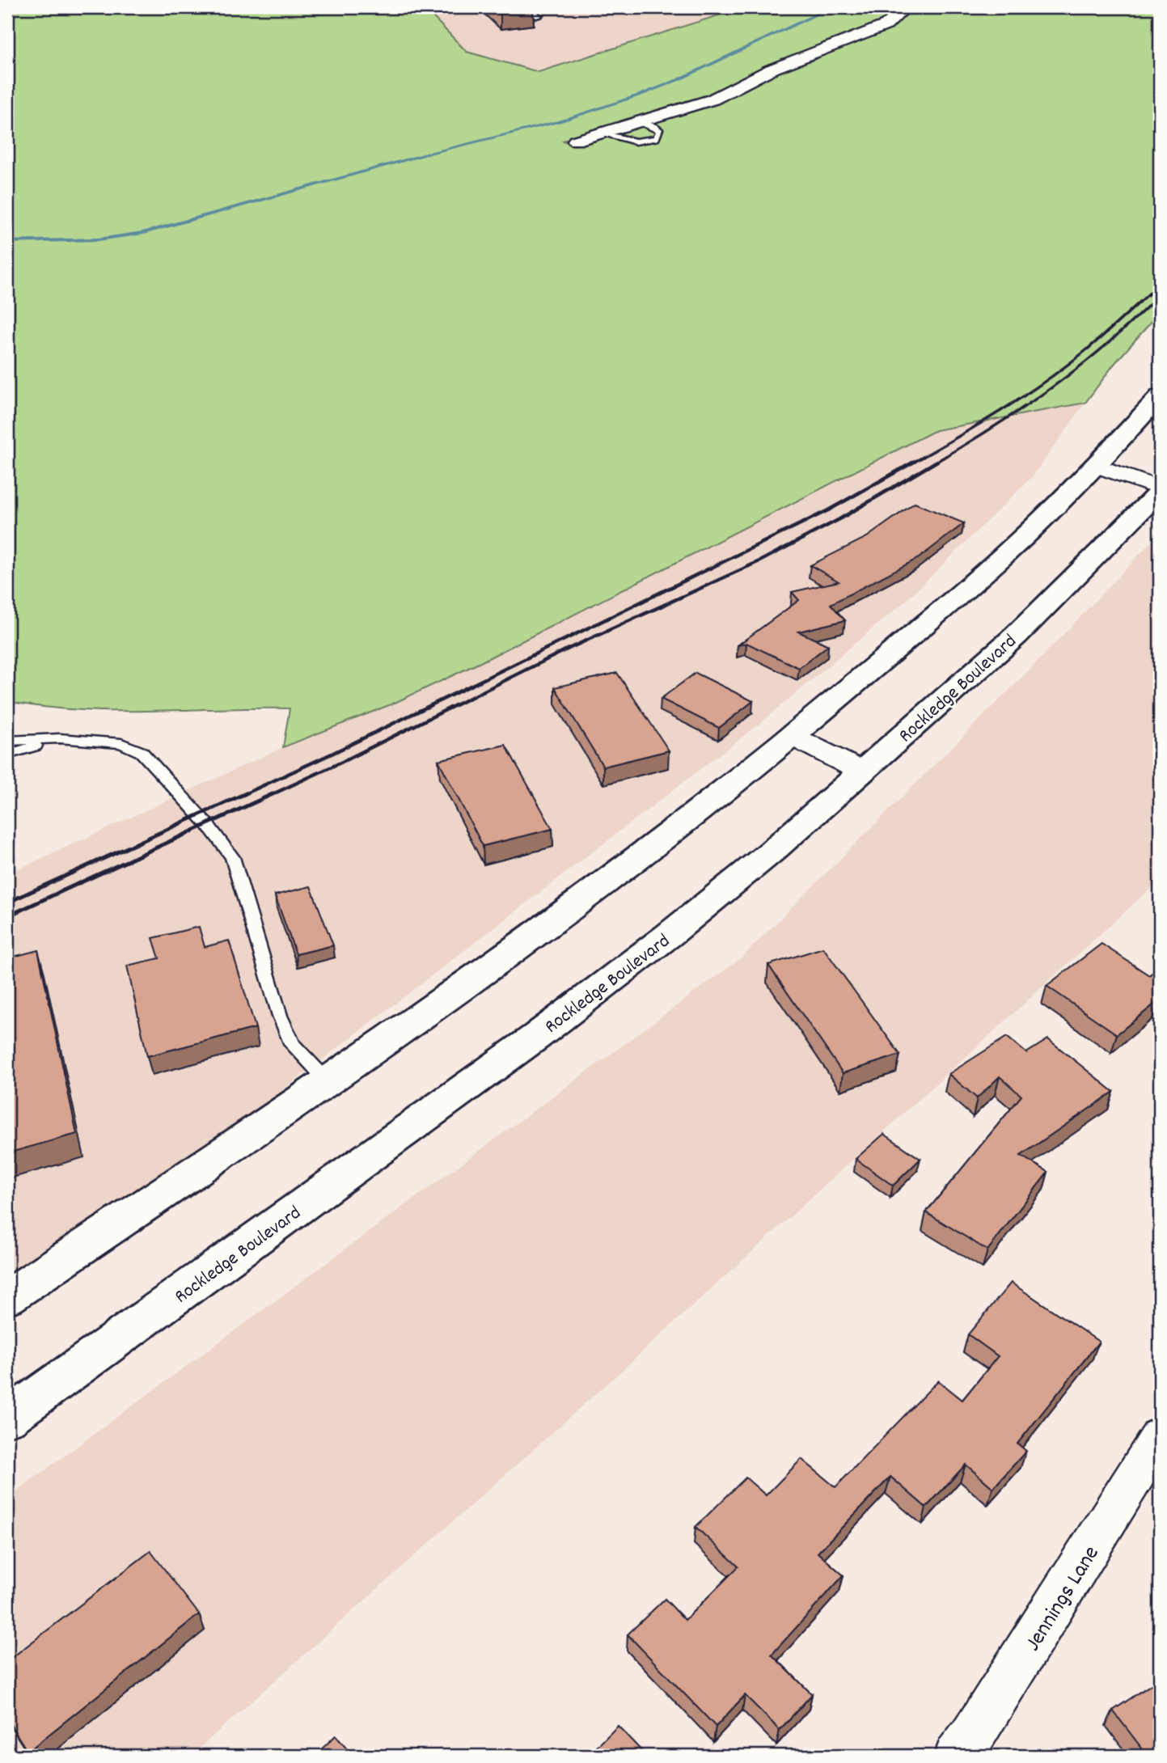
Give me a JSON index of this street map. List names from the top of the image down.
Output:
{
  "streets": {
    "main road": ["Rockledge Boulevard"],
    "street": ["Jennings Lane"]
  }
}
